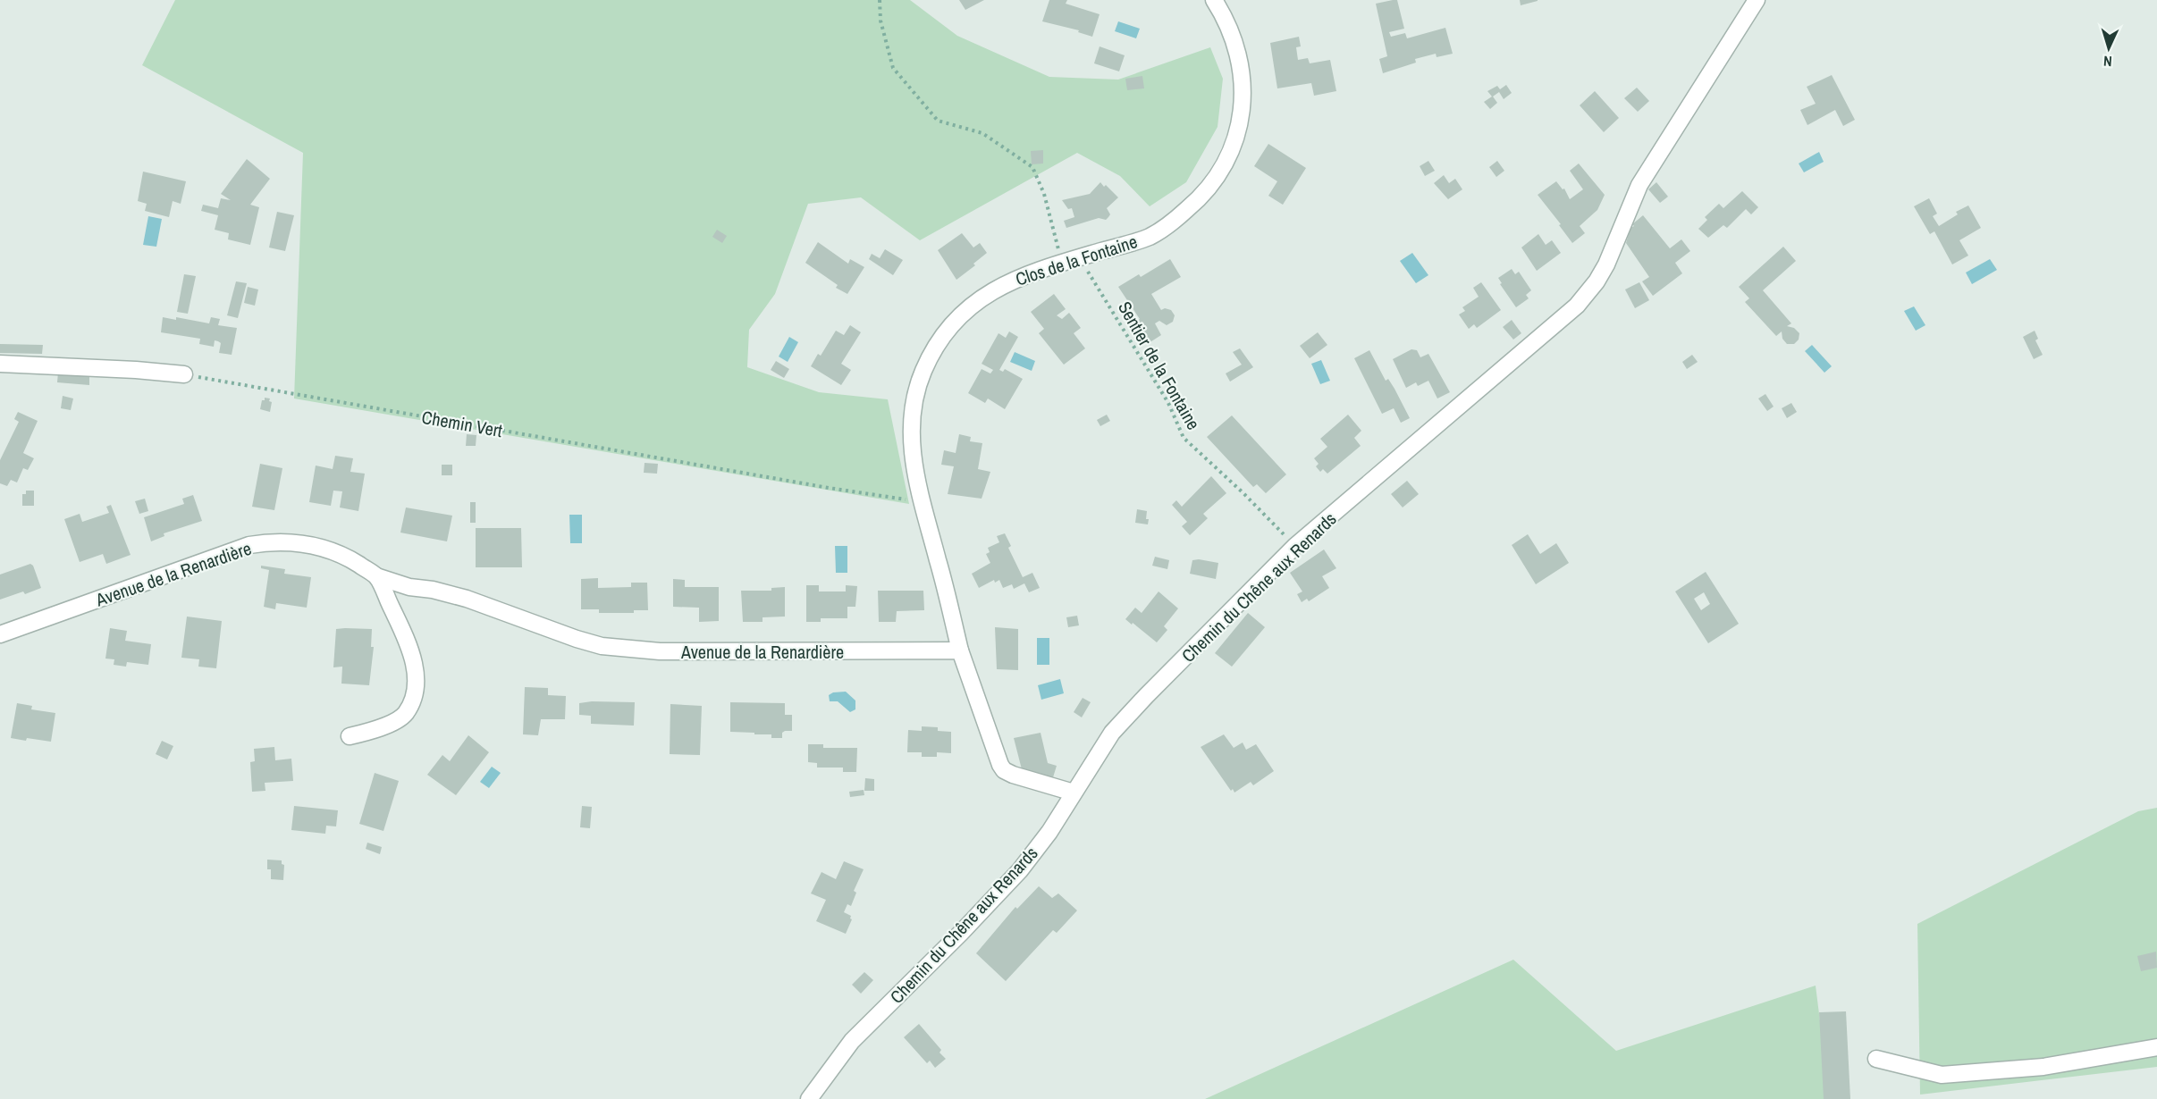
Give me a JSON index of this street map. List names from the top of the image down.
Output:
{
  "streets": {
    "street": ["Clos de la Fontaine", "Avenue de la Renardière", "Chemin du Chêne aux Renards"],
    "path": ["Sentier de la Fontaine", "Chemin Vert"]
  },
  "crossings": [
    ["Clos de la Fontaine", "Sentier de la Fontaine"],
    ["Clos de la Fontaine", "Chemin Vert"],
    ["Clos de la Fontaine", "Avenue de la Renardière"],
    ["Sentier de la Fontaine", "Chemin du Chêne aux Renards"]
  ],
  "north": "bottom"
}
